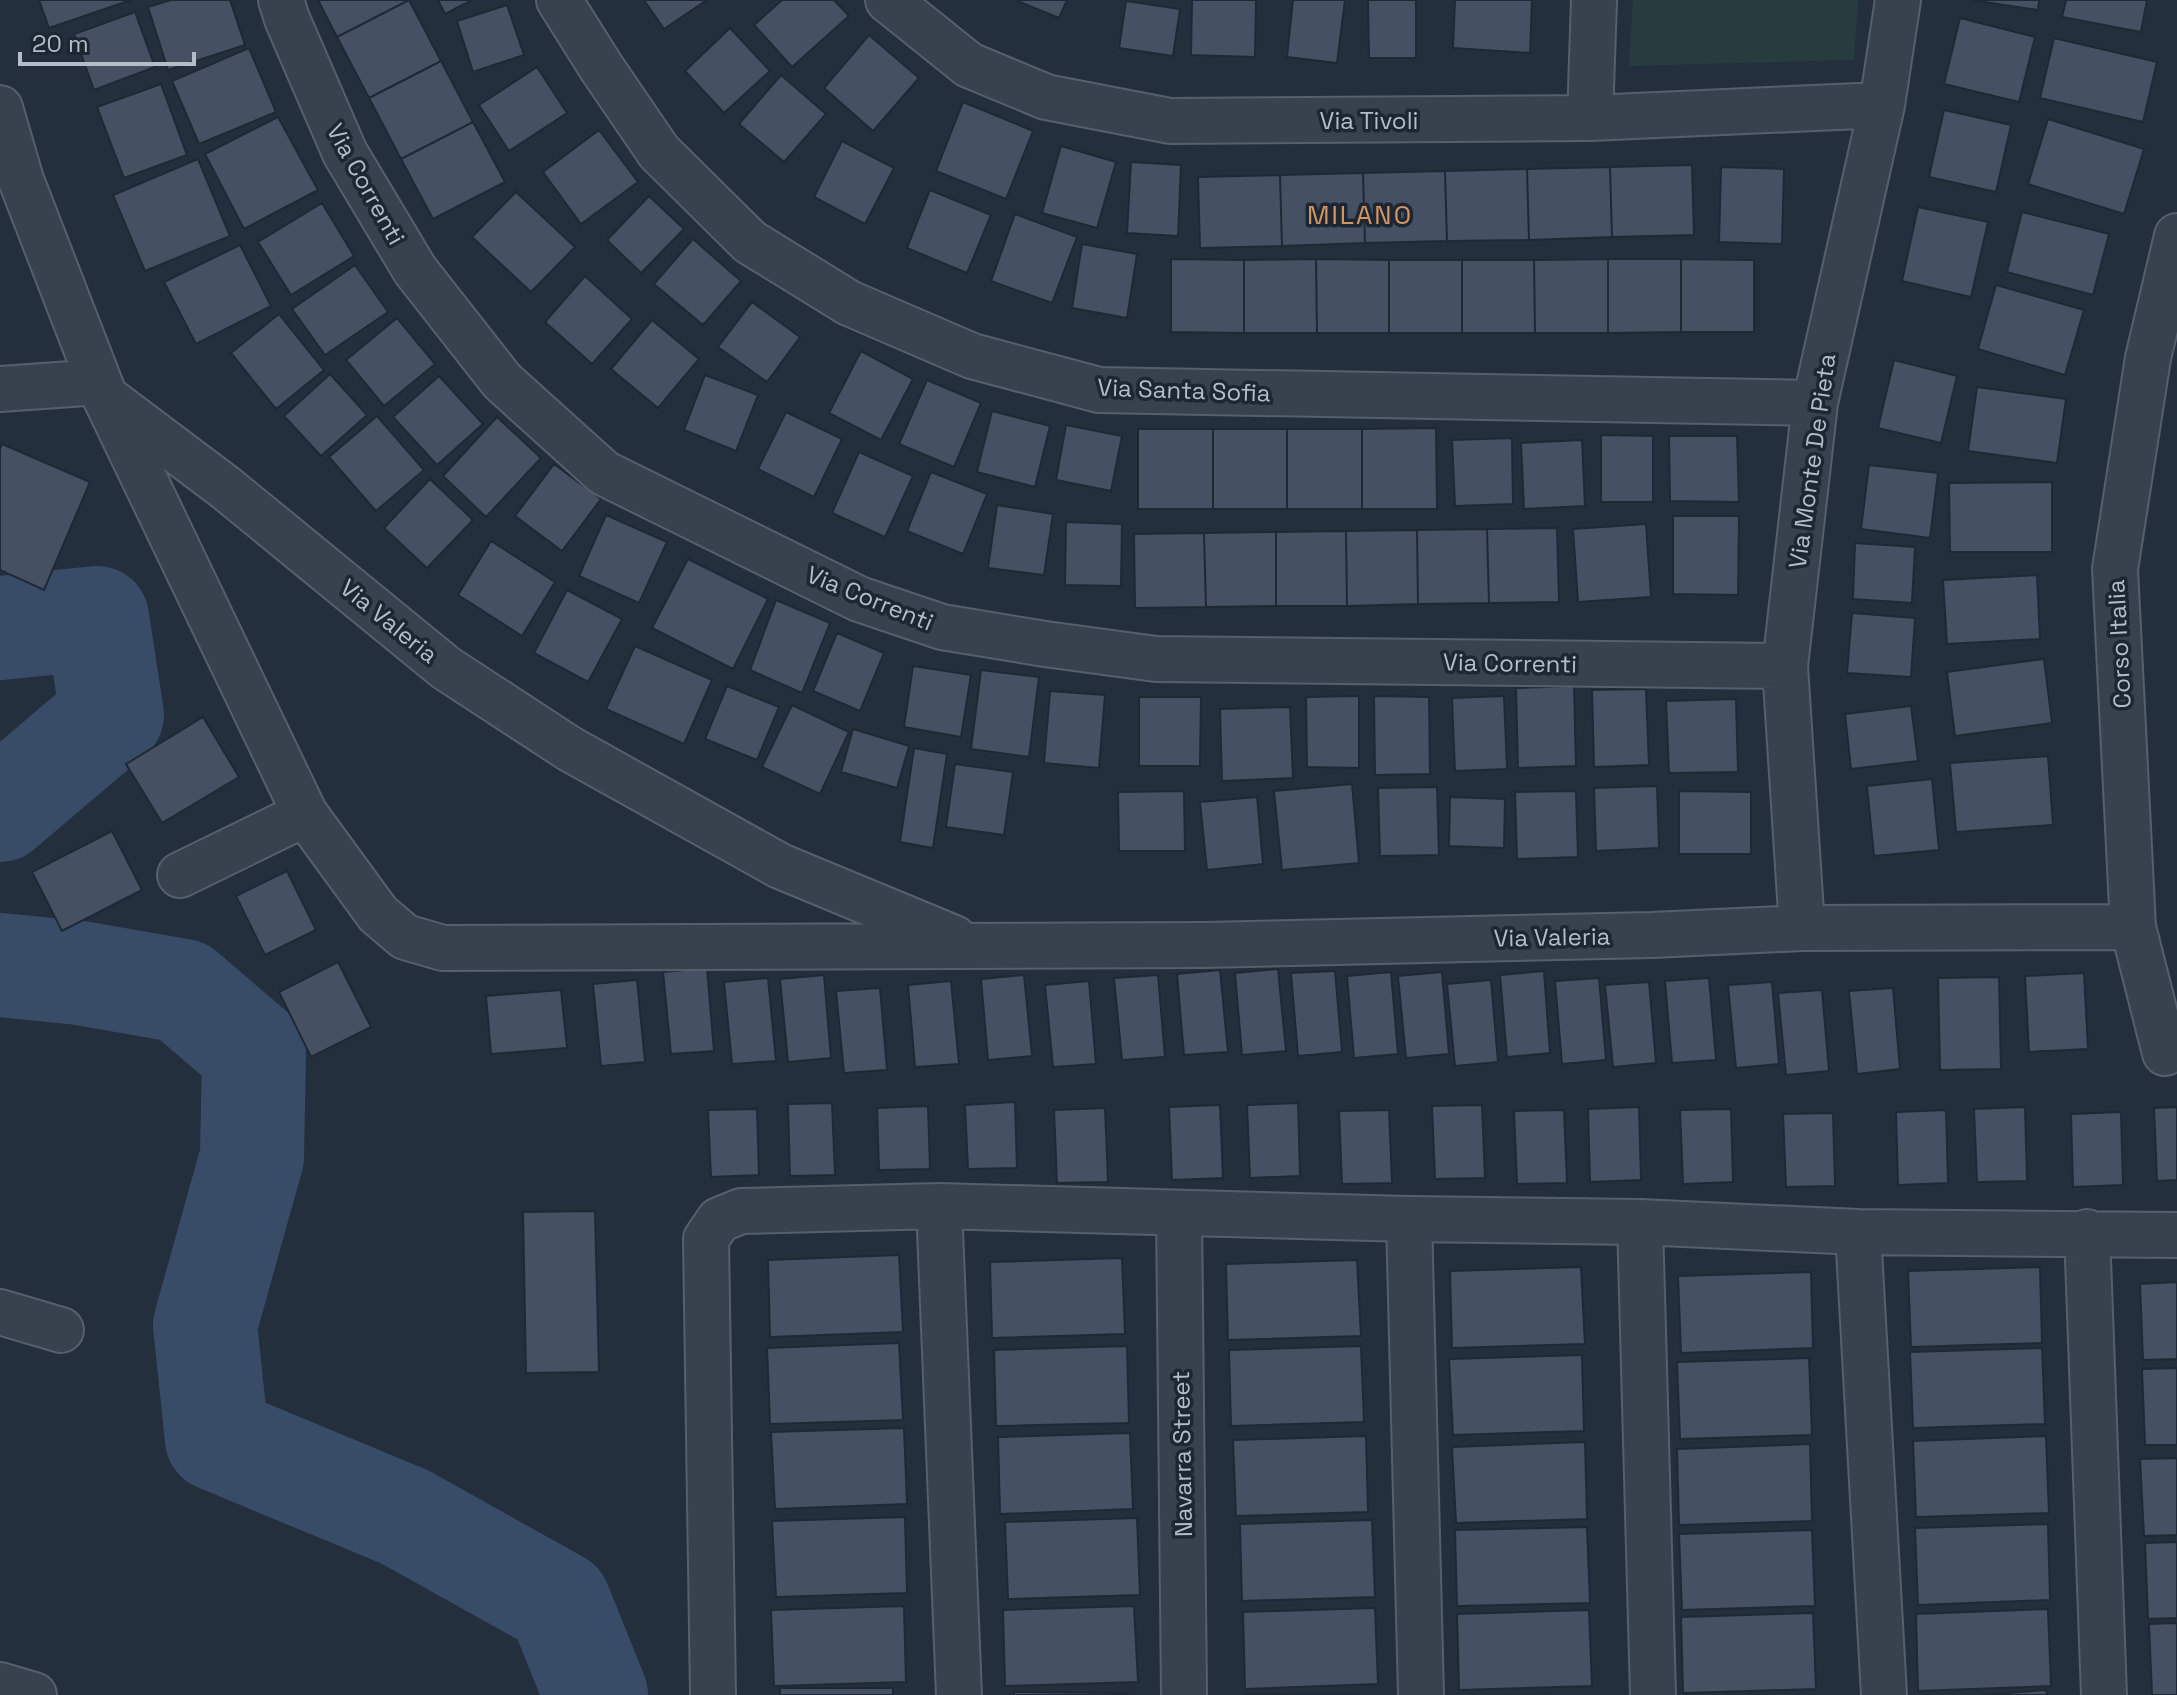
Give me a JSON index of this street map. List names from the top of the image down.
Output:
{
  "streets": {
    "street": [
      "Via Tivoli",
      "Via Correnti",
      "Via Santa Sofia",
      "Via Monte De Pieta",
      "Via Valeria",
      "Corso Italia",
      "Navarra Street"
    ]
  },
  "crossings": [
    ["Via Tivoli", "Via Monte De Pieta"],
    ["Via Correnti", "Via Monte De Pieta"],
    ["Via Santa Sofia", "Via Monte De Pieta"],
    ["Via Monte De Pieta", "Via Valeria"],
    ["Via Valeria", "Corso Italia"]
  ],
  "districts": ["MILANO"],
  "scale_bar": "20 m"
}
